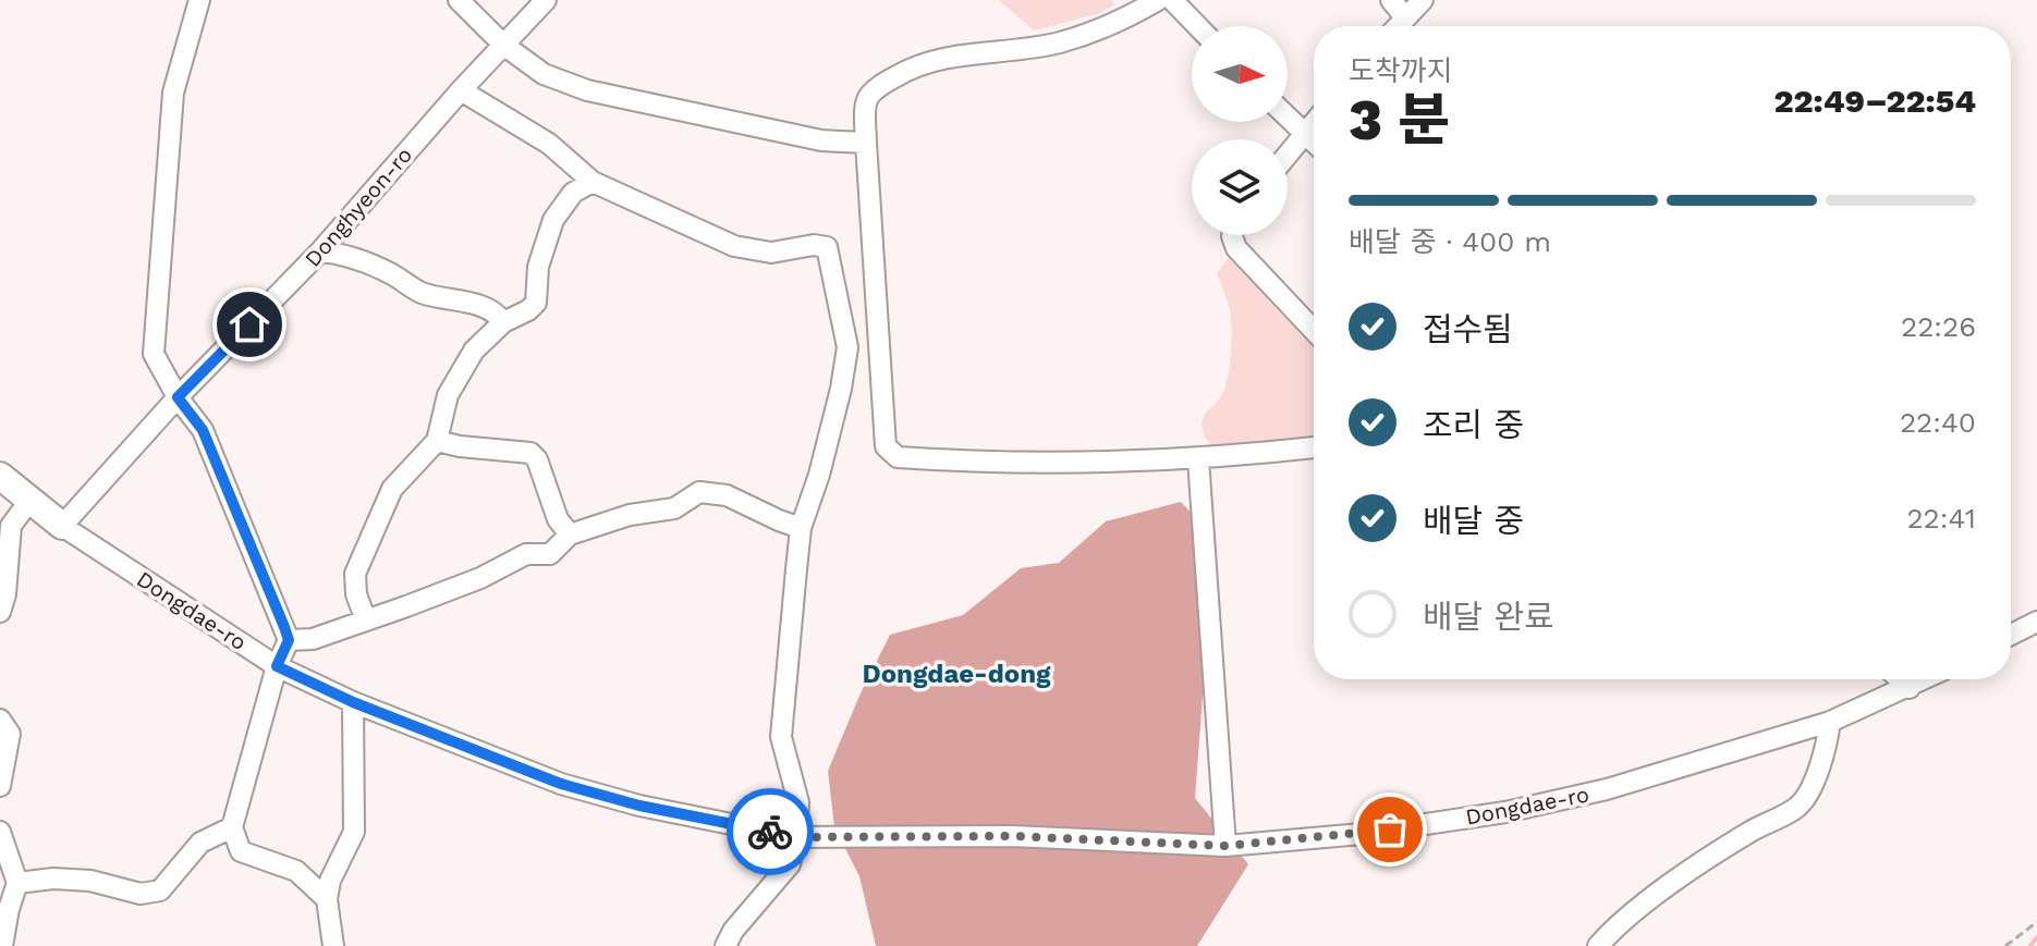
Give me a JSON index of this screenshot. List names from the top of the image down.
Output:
{
  "streets": {
    "street": ["Donghyeon-ro", "Dongdae-ro"]
  },
  "crossings": [
    ["Donghyeon-ro", "Dongdae-ro"]
  ],
  "districts": ["Dongdae-dong"],
  "north": "right",
  "page": {
    "heading": ["3 분", "도착까지", "22:49–22:54"],
    "bar": "배달 중 · 400 m",
    "list": [
      ["접수됨", "22:26"],
      ["조리 중", "22:40"],
      ["배달 중", "22:41"],
      "배달 완료"
    ]
  }
}
